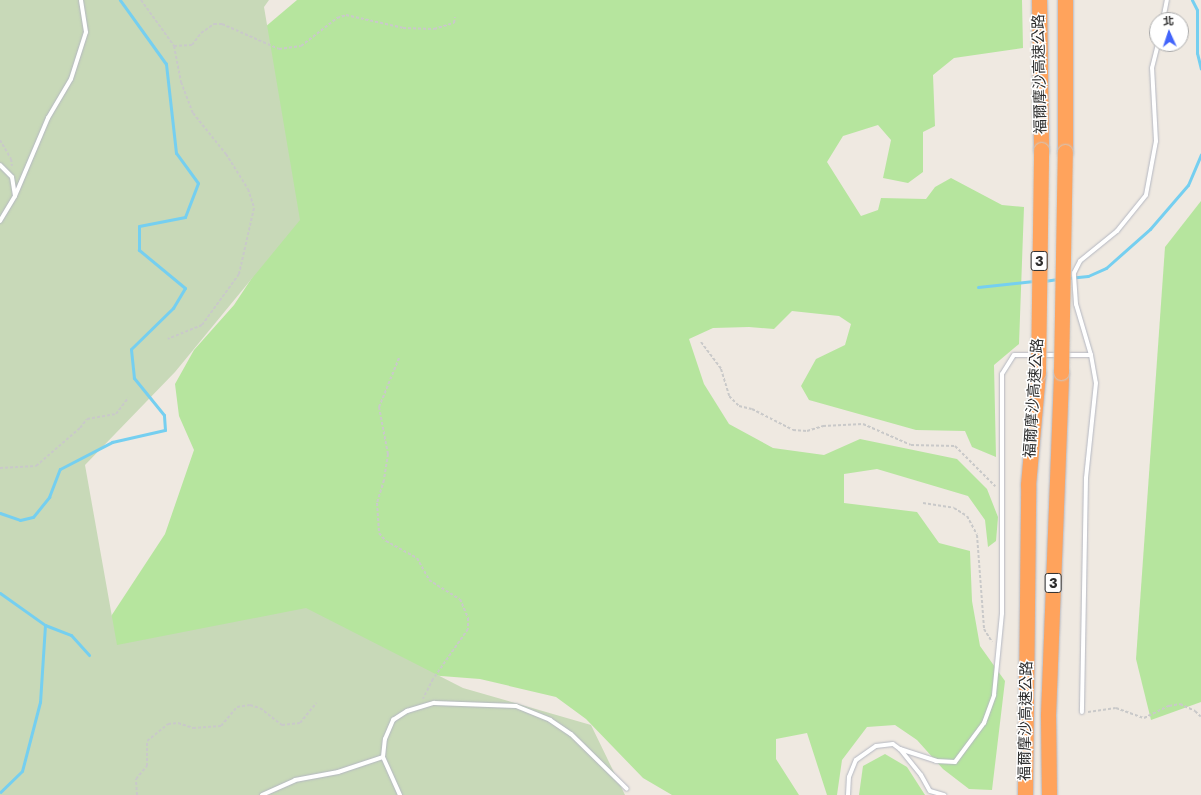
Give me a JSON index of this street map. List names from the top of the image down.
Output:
{
  "streets": {
    "highway": ["福爾摩沙高速公路", "3"]
  },
  "north": "top"
}
